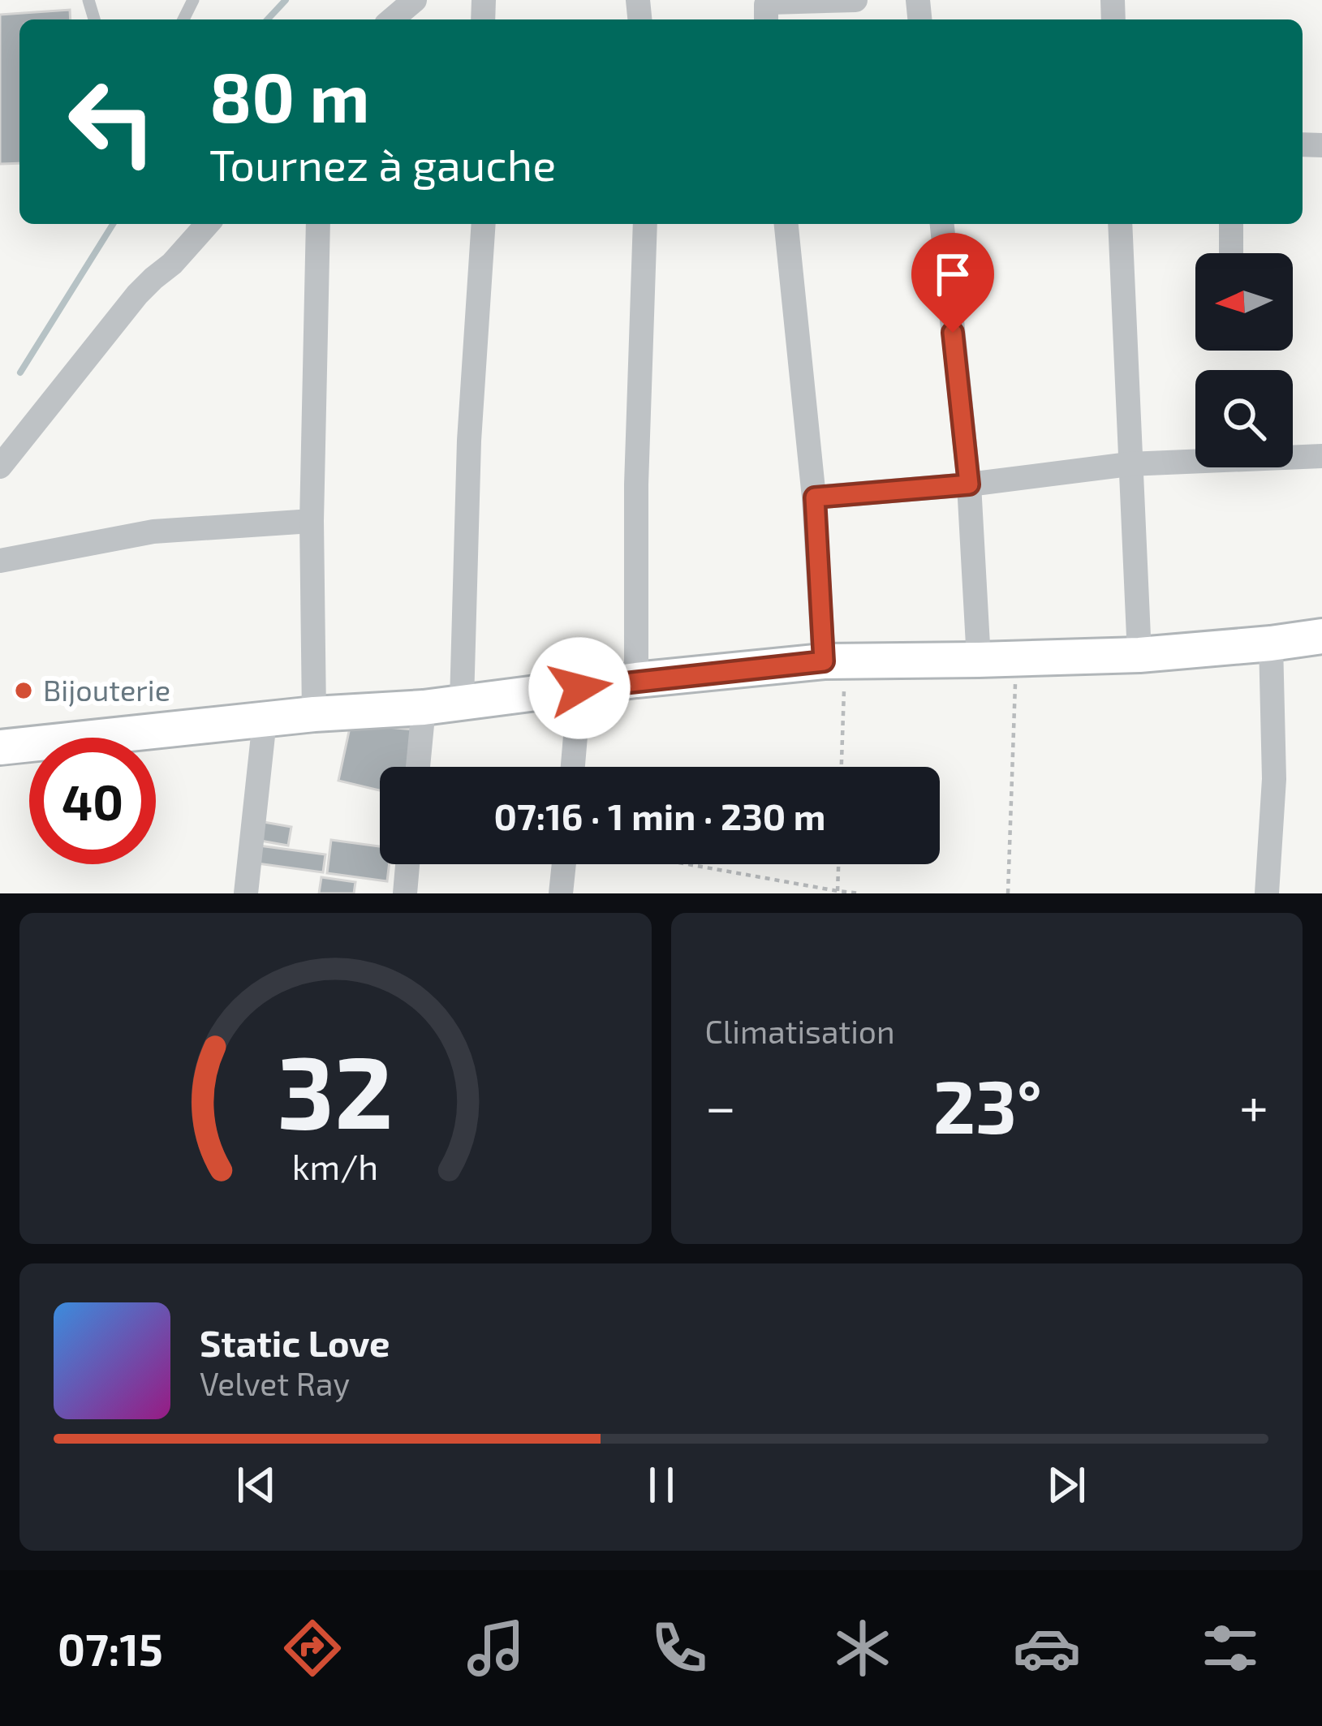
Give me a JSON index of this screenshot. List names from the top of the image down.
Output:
{
  "places": ["Bijouterie"],
  "north": "left",
  "page": {
    "turn": ["80 m", "Tournez à gauche"],
    "limit": "40",
    "trip": "07:16 · 1 min · 230 m",
    "tile": "Climatisation",
    "heat": ["−", "23°", "+"],
    "song": ["Static Love", "Velvet Ray"],
    "tabs": "07:15",
    "gauge": ["32", "km/h"]
  }
}
